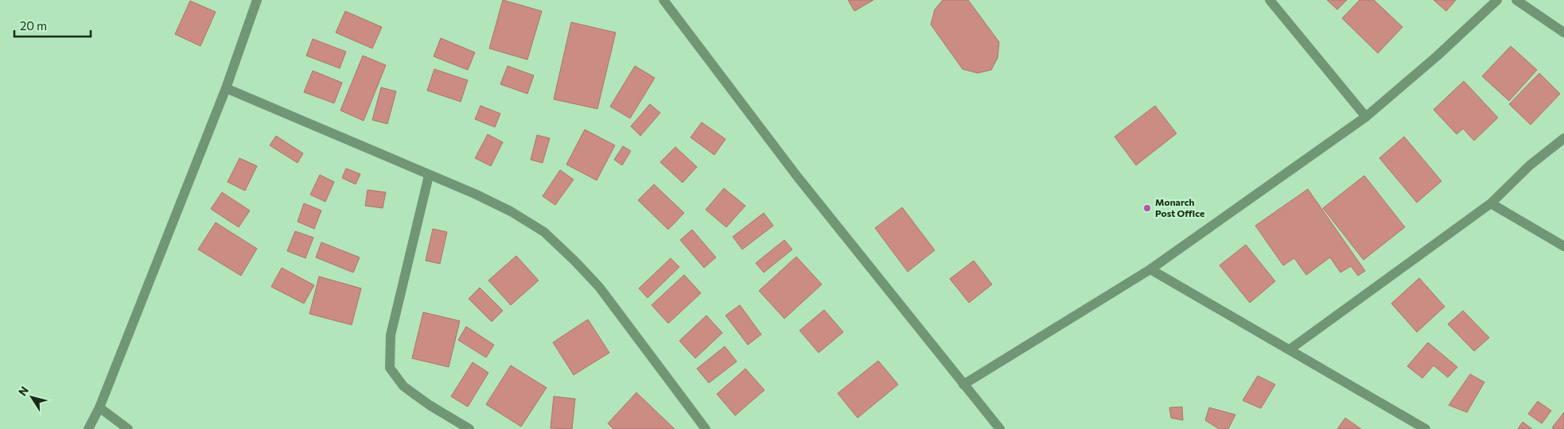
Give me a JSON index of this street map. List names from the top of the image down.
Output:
{
  "places": ["Monarch Post Office"],
  "scale_bar": "20 m",
  "north": "top left"
}
